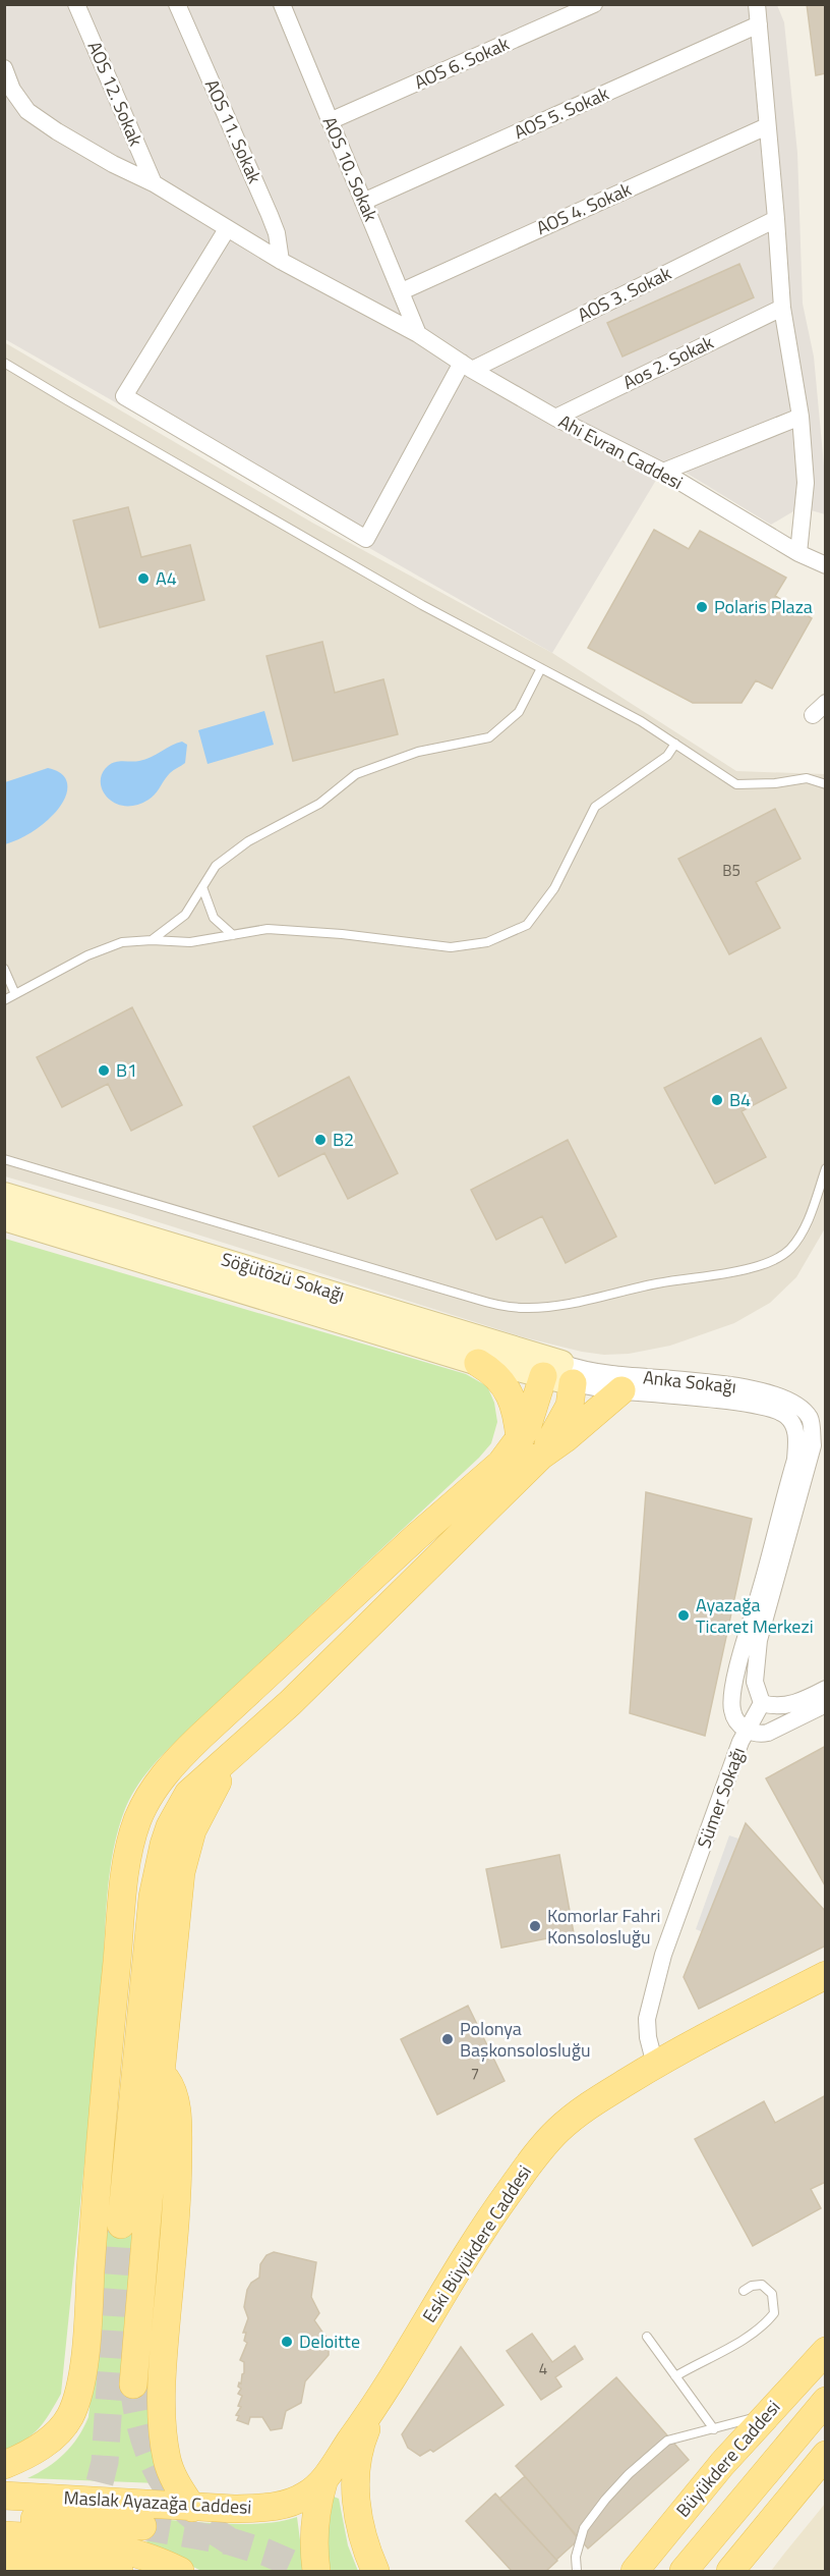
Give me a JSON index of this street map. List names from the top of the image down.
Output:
{
  "streets": {
    "main road": ["Eski Büyükdere Caddesi", "Büyükdere Caddesi", "Maslak Ayazağa Caddesi"],
    "street": [
      "AOS 6. Sokak",
      "AOS 12. Sokak",
      "AOS 5. Sokak",
      "AOS 11. Sokak",
      "AOS 10. Sokak",
      "AOS 4. Sokak",
      "AOS 3. Sokak",
      "Aos 2. Sokak",
      "Ahi Evran Caddesi",
      "Söğütözü Sokağı",
      "Anka Sokağı",
      "Sümer Sokağı"
    ]
  },
  "crossings": [
    ["AOS 6. Sokak", "AOS 10. Sokak"],
    ["AOS 12. Sokak", "Ahi Evran Caddesi"],
    ["AOS 5. Sokak", "AOS 10. Sokak"],
    ["AOS 11. Sokak", "Ahi Evran Caddesi"],
    ["AOS 10. Sokak", "AOS 4. Sokak"],
    ["AOS 10. Sokak", "Ahi Evran Caddesi"],
    ["AOS 3. Sokak", "Ahi Evran Caddesi"],
    ["Aos 2. Sokak", "Ahi Evran Caddesi"],
    ["Söğütözü Sokağı", "Anka Sokağı"],
    ["Anka Sokağı", "Sümer Sokağı"],
    ["Sümer Sokağı", "Eski Büyükdere Caddesi"],
    ["Eski Büyükdere Caddesi", "Maslak Ayazağa Caddesi"]
  ],
  "places": [
    "A4",
    "Polaris Plaza",
    "B1",
    "B4",
    "B2",
    "Ayazağa Ticaret Merkezi",
    "Komorlar Fahri Konsolosluğu",
    "Polonya Başkonsolosluğu",
    "Deloitte"
  ],
  "house_numbers": ["B5", "7", "4"]
}
